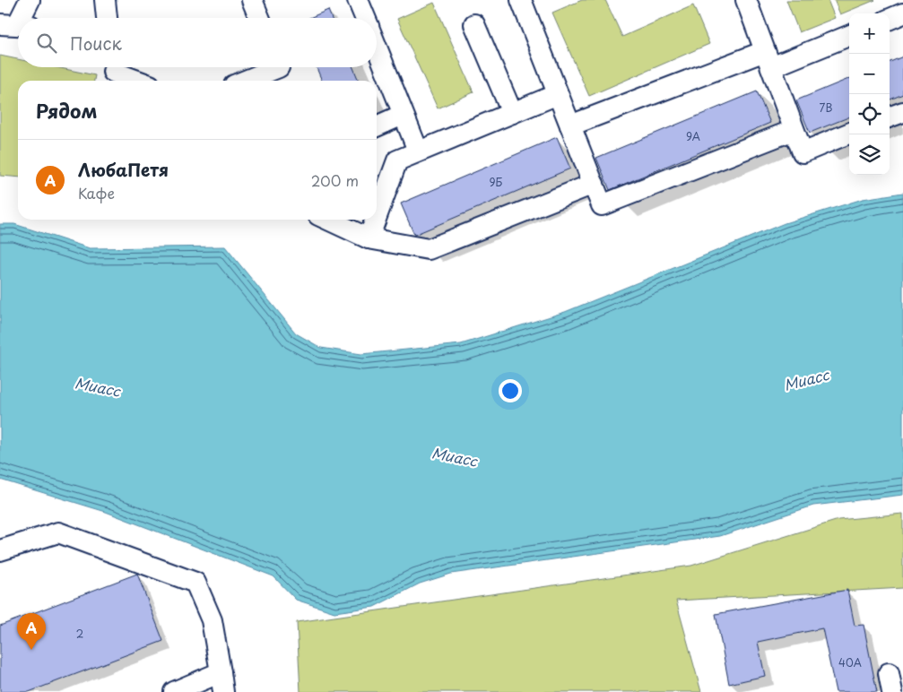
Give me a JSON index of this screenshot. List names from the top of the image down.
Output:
{
  "water": ["Миасс"],
  "house_numbers": [
    "7В",
    "9А",
    "9Б",
    "2",
    "40А"
  ],
  "page": {
    "map_buttons": ["+", "−"],
    "search": "Поиск",
    "heading": "Рядом",
    "list": [
      {
        "mark": "A",
        "name": "ЛюбаПетя",
        "note": "Кафе",
        "value": "200 m"
      }
    ],
    "pins": "A"
  }
}
